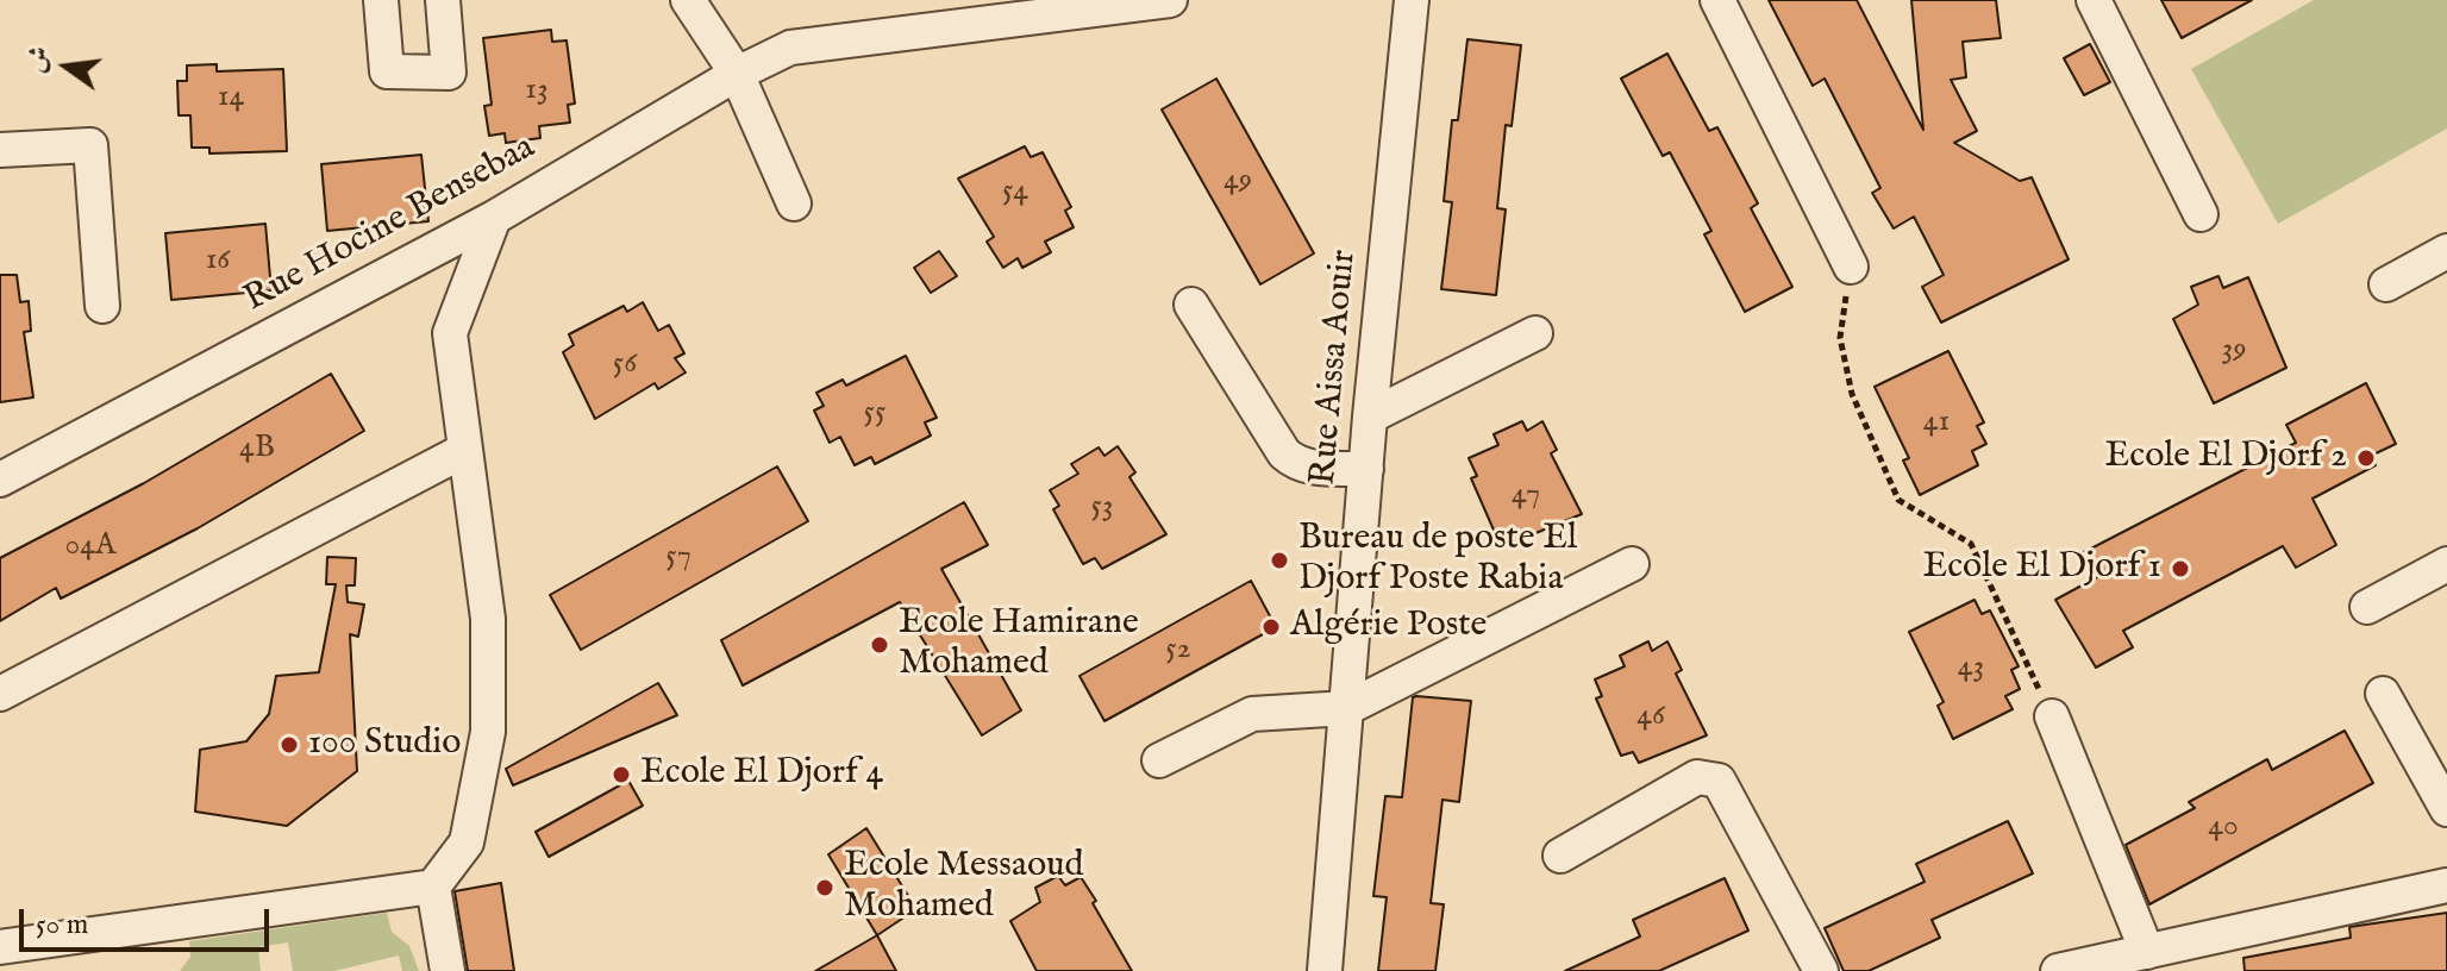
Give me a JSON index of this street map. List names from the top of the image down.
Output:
{
  "streets": {
    "street": ["Rue Hocine Bensebaa", "Rue Aissa Aouir"]
  },
  "places": [
    "Ecole El Djorf 2",
    "Bureau de poste El Djorf Poste Rabia",
    "Ecole El Djorf 1",
    "Algérie Poste",
    "Ecole Hamirane Mohamed",
    "100 Studio",
    "Ecole El Djorf 4",
    "Ecole Messaoud Mohamed"
  ],
  "house_numbers": [
    "13",
    "14",
    "49",
    "54",
    "16",
    "39",
    "56",
    "55",
    "41",
    "4B",
    "47",
    "53",
    "04A",
    "57",
    "52",
    "43",
    "46",
    "40"
  ],
  "scale_bar": "50 m",
  "north": "left"
}
